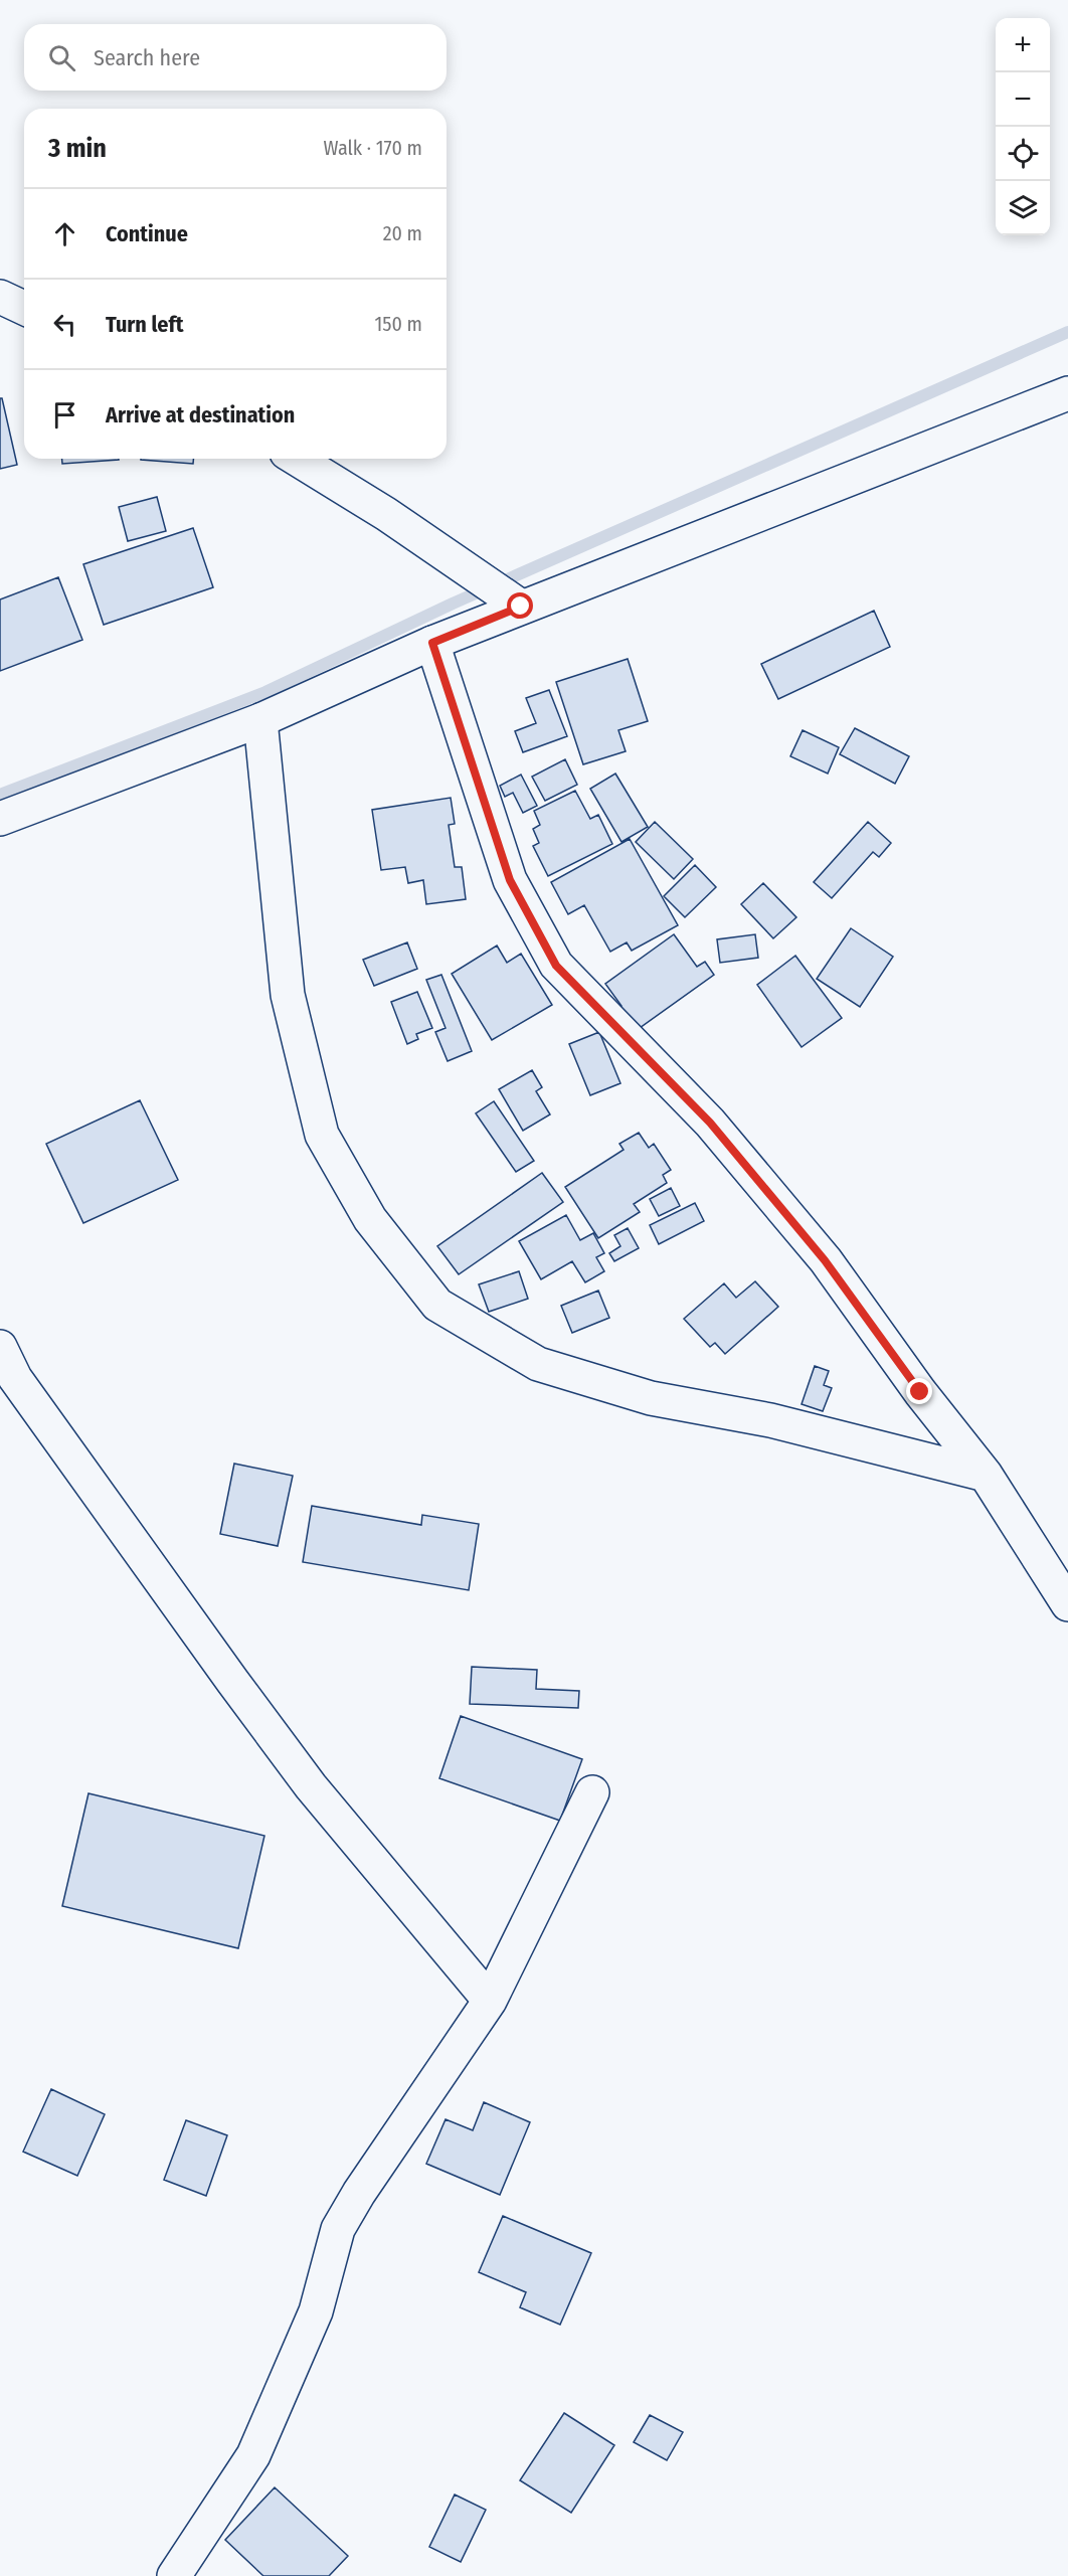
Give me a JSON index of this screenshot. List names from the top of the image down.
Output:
{
  "page": {
    "map_buttons": ["+", "−"],
    "search": "Search here",
    "heading": ["3 min", "Walk · 170 m"],
    "list": [
      ["Continue", "20 m"],
      ["Turn left", "150 m"],
      "Arrive at destination"
    ]
  }
}
